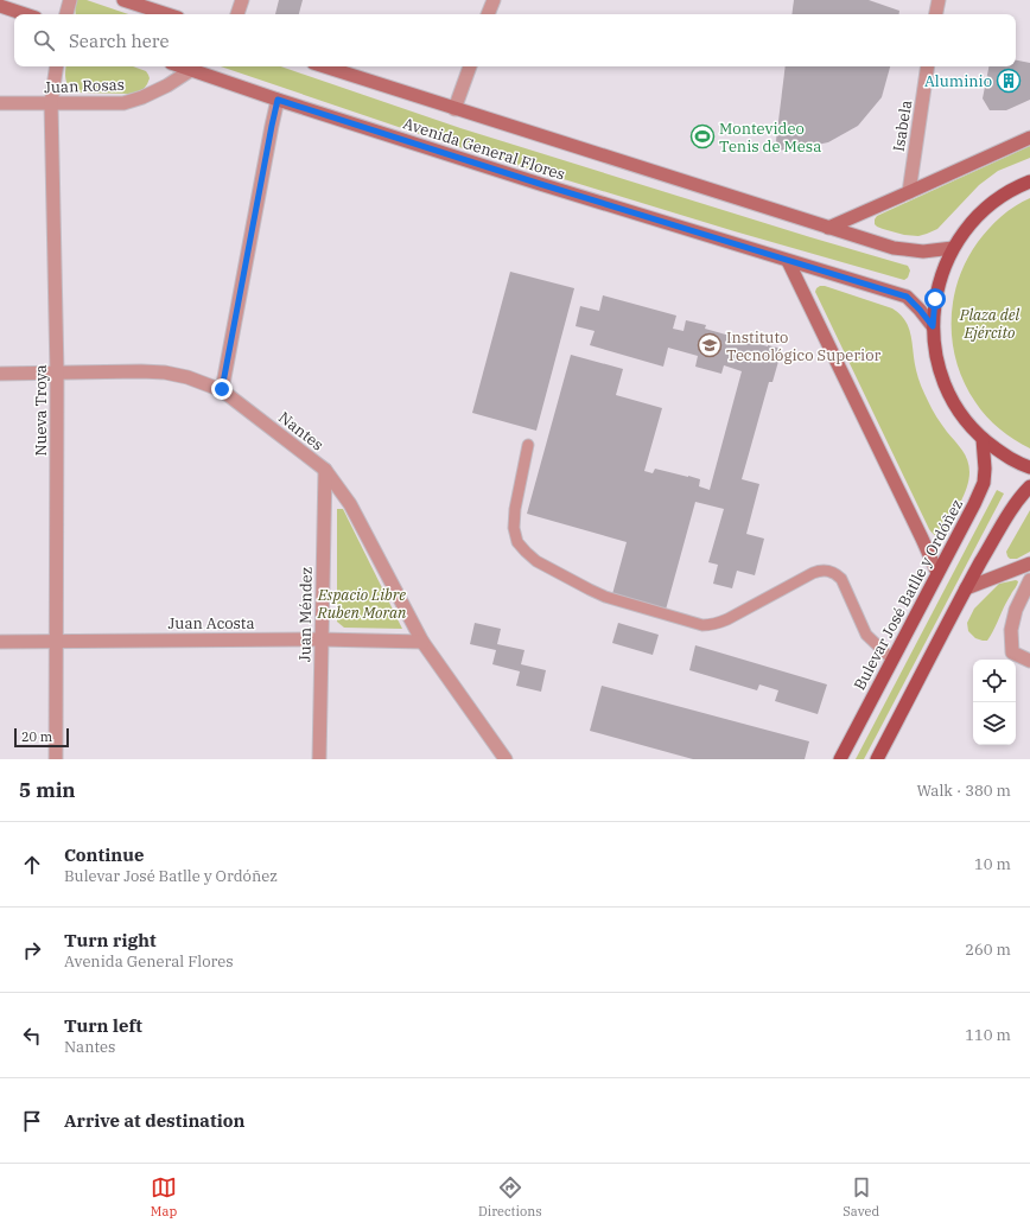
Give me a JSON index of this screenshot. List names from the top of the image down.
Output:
{
  "streets": {
    "main road": ["Avenida General Flores", "Bulevar José Batlle y Ordóñez"],
    "street": [
      "Juan Rosas",
      "Isabela",
      "Nueva Troya",
      "Nantes",
      "Juan Méndez",
      "Juan Acosta"
    ]
  },
  "crossings": [
    ["Juan Rosas", "Avenida General Flores"],
    ["Juan Rosas", "Nueva Troya"],
    ["Nueva Troya", "Nantes"],
    ["Nueva Troya", "Juan Acosta"],
    ["Nantes", "Juan Méndez"],
    ["Nantes", "Juan Acosta"],
    ["Juan Méndez", "Juan Acosta"]
  ],
  "parks": ["Plaza del Ejército", "Espacio Libre Ruben Moran"],
  "places": {
    "building": ["Aluminio"],
    "sports": ["Montevideo Tenis de Mesa"],
    "school or university": ["Instituto Tecnológico Superior"]
  },
  "scale_bar": "20 m",
  "page": {
    "search": "Search here",
    "scale": "20 m",
    "heading": ["5 min", "Walk · 380 m"],
    "list": [
      ["Continue", "Bulevar José Batlle y Ordóñez", "10 m"],
      ["Turn right", "Avenida General Flores", "260 m"],
      ["Turn left", "Nantes", "110 m"],
      "Arrive at destination"
    ],
    "nav": ["Map", "Directions", "Saved"]
  }
}
